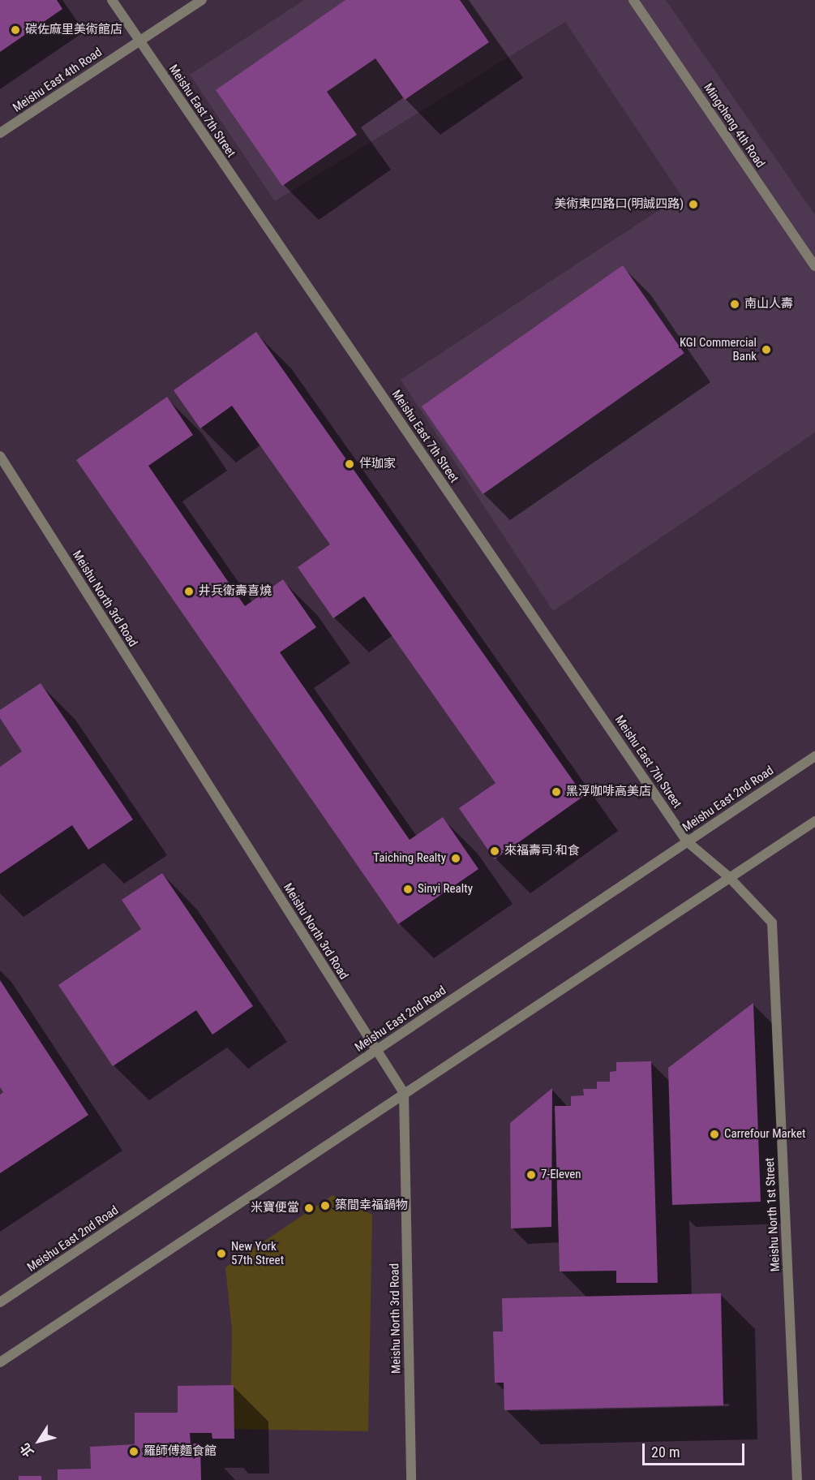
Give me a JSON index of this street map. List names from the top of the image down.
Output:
{
  "streets": {
    "street": [
      "Meishu East 4th Road",
      "Meishu East 7th Street",
      "Mingcheng 4th Road",
      "Meishu North 3rd Road",
      "Meishu East 2nd Road",
      "Meishu North 1st Street"
    ]
  },
  "crossings": [
    ["Meishu East 4th Road", "Meishu East 7th Street"],
    ["Meishu East 7th Street", "Meishu East 2nd Road"],
    ["Meishu East 7th Street", "Meishu North 1st Street"],
    ["Meishu North 3rd Road", "Meishu East 2nd Road"]
  ],
  "places": [
    "碳佐麻里美術館店",
    "美術東四路口(明誠四路)",
    "南山人壽",
    "KGI Commercial Bank",
    "伴珈家",
    "井兵衛壽喜燒",
    "黑浮咖啡高美店",
    "來福壽司‧和食",
    "Taiching Realty",
    "Sinyi Realty",
    "Carrefour Market",
    "7-Eleven",
    "築間幸福鍋物",
    "米寶便當",
    "New York 57th Street",
    "羅師傅麵食館"
  ],
  "scale_bar": "20 m",
  "north": "bottom left"
}
